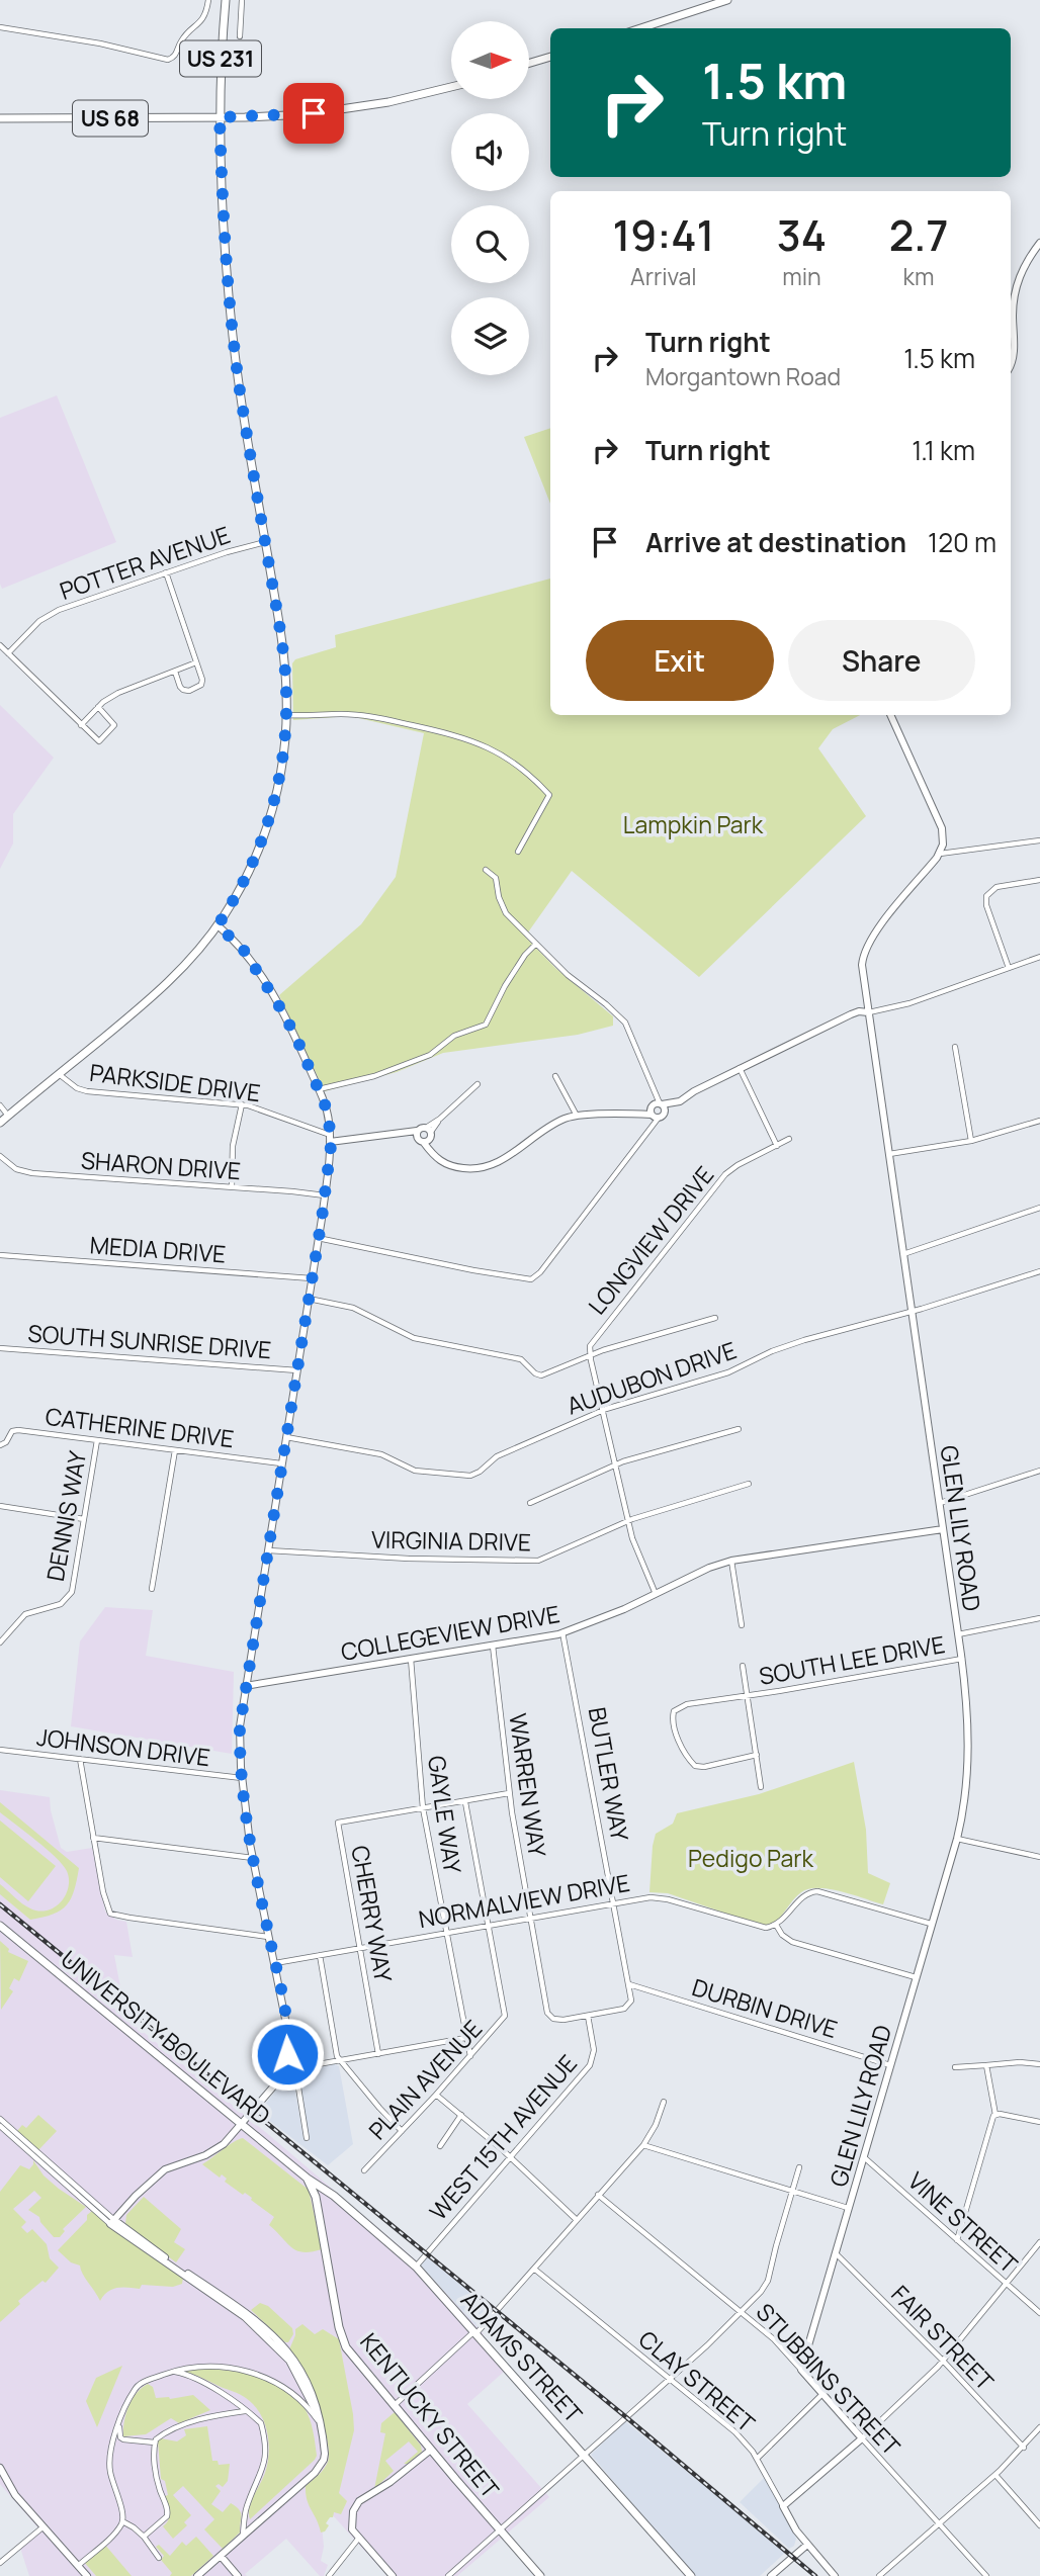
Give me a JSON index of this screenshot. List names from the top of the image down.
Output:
{
  "streets": {
    "main road": [
      "US 231",
      "US 68",
      "UNIVERSITY BOULEVARD",
      "ADAMS STREET",
      "KENTUCKY STREET"
    ],
    "street": [
      "POTTER AVENUE",
      "PARKSIDE DRIVE",
      "SHARON DRIVE",
      "LONGVIEW DRIVE",
      "MEDIA DRIVE",
      "SOUTH SUNRISE DRIVE",
      "AUDUBON DRIVE",
      "CATHERINE DRIVE",
      "DENNIS WAY",
      "GLEN LILY ROAD",
      "VIRGINIA DRIVE",
      "COLLEGEVIEW DRIVE",
      "SOUTH LEE DRIVE",
      "JOHNSON DRIVE",
      "BUTLER WAY",
      "WARREN WAY",
      "GAYLE WAY",
      "NORMALVIEW DRIVE",
      "CHERRY WAY",
      "DURBIN DRIVE",
      "PLAIN AVENUE",
      "WEST 15TH AVENUE",
      "VINE STREET",
      "FAIR STREET",
      "STUBBINS STREET",
      "CLAY STREET"
    ]
  },
  "crossings": [
    ["US 231", "US 68"],
    ["AUDUBON DRIVE", "GLEN LILY ROAD"],
    ["CATHERINE DRIVE", "DENNIS WAY"],
    ["GLEN LILY ROAD", "COLLEGEVIEW DRIVE"],
    ["GLEN LILY ROAD", "SOUTH LEE DRIVE"],
    ["GLEN LILY ROAD", "DURBIN DRIVE"],
    ["GLEN LILY ROAD", "VINE STREET"],
    ["GLEN LILY ROAD", "FAIR STREET"],
    ["GLEN LILY ROAD", "STUBBINS STREET"],
    ["COLLEGEVIEW DRIVE", "BUTLER WAY"],
    ["COLLEGEVIEW DRIVE", "WARREN WAY"],
    ["COLLEGEVIEW DRIVE", "GAYLE WAY"],
    ["BUTLER WAY", "NORMALVIEW DRIVE"],
    ["BUTLER WAY", "DURBIN DRIVE"],
    ["WARREN WAY", "NORMALVIEW DRIVE"],
    ["WARREN WAY", "WEST 15TH AVENUE"],
    ["GAYLE WAY", "NORMALVIEW DRIVE"],
    ["GAYLE WAY", "CHERRY WAY"],
    ["GAYLE WAY", "PLAIN AVENUE"],
    ["NORMALVIEW DRIVE", "CHERRY WAY"],
    ["NORMALVIEW DRIVE", "PLAIN AVENUE"],
    ["UNIVERSITY BOULEVARD", "ADAMS STREET"],
    ["UNIVERSITY BOULEVARD", "KENTUCKY STREET"],
    ["WEST 15TH AVENUE", "ADAMS STREET"],
    ["ADAMS STREET", "KENTUCKY STREET"]
  ],
  "parks": ["Lampkin Park", "Pedigo Park"],
  "north": "right",
  "page": {
    "turn": ["1.5 km", "Turn right"],
    "eta": [
      "19:41",
      "Arrival",
      "34",
      "min",
      "2.7",
      "km"
    ],
    "list": [
      {
        "name": "Turn right",
        "note": "Morgantown Road",
        "value": "1.5 km"
      },
      {
        "name": "Turn right",
        "value": "1.1 km"
      },
      {
        "name": "Arrive at destination",
        "value": "120 m"
      }
    ],
    "buttons": ["Exit", "Share"]
  }
}
